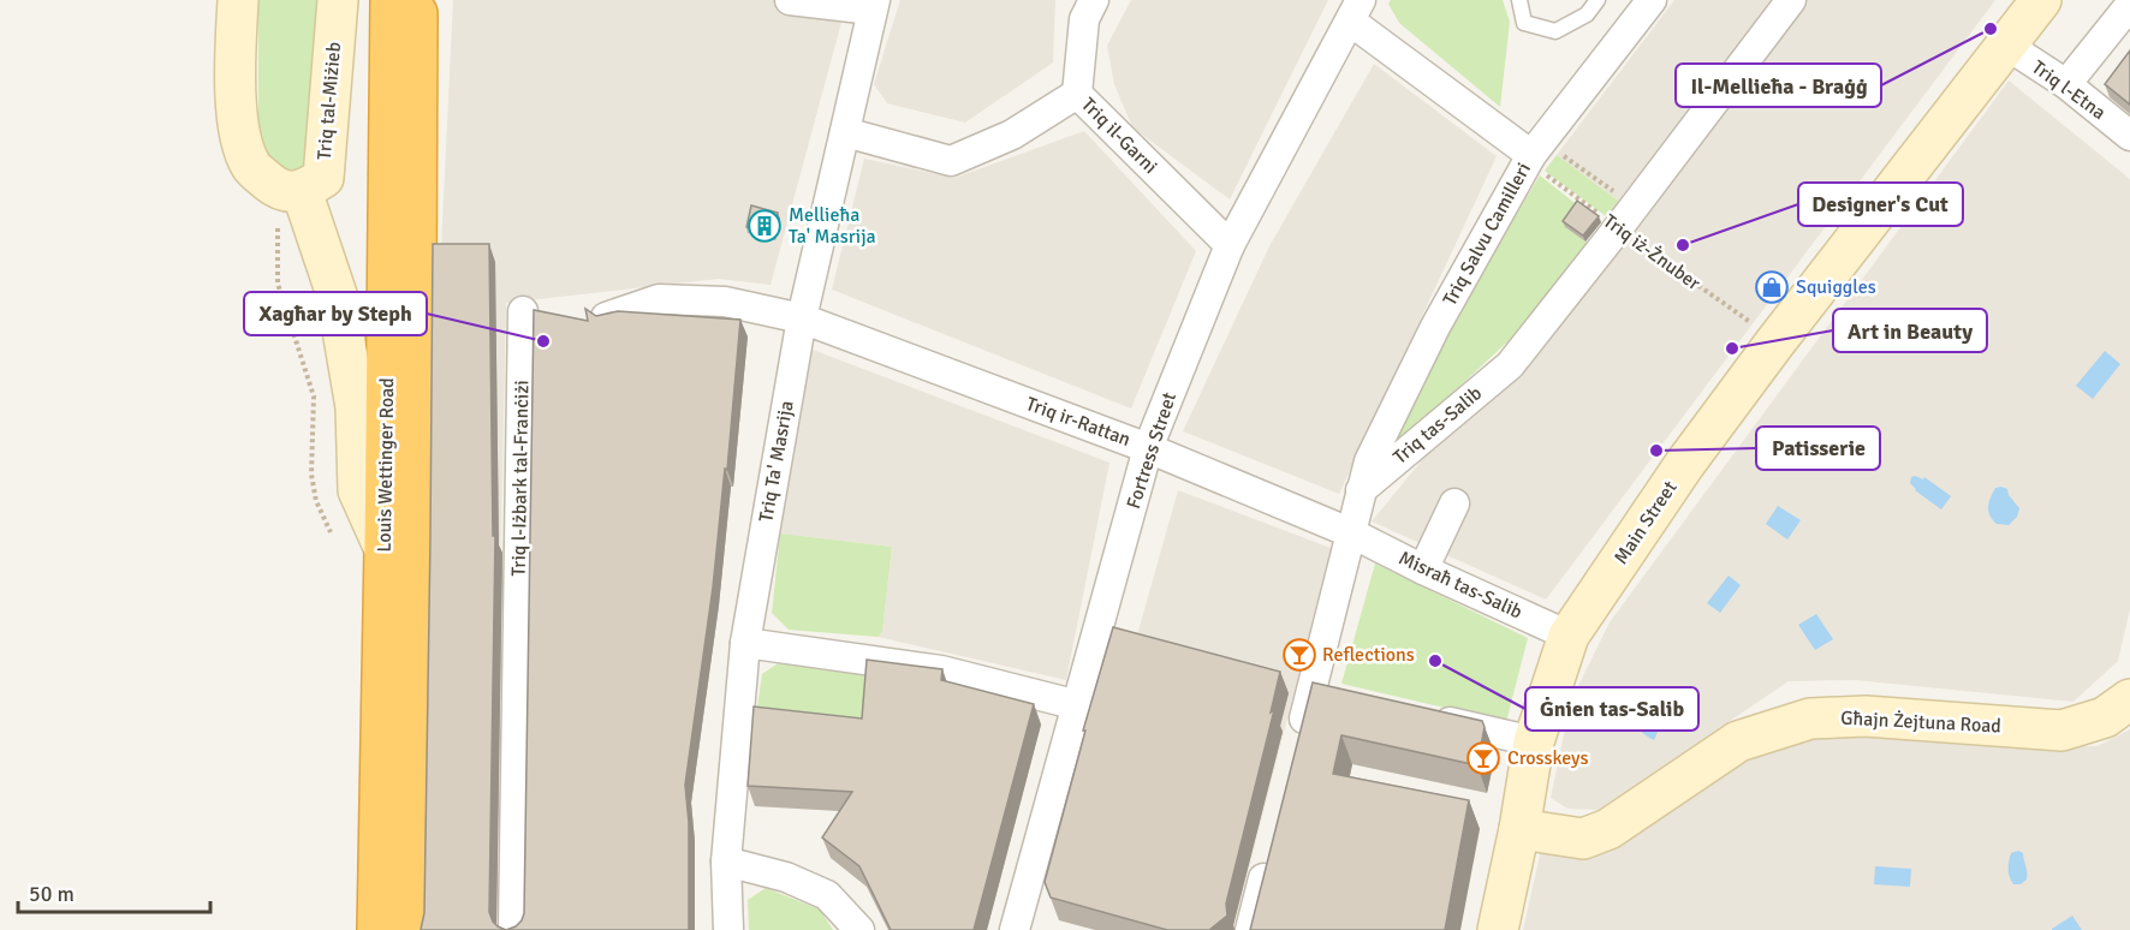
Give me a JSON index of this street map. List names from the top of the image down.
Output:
{
  "streets": {
    "highway": ["Louis Wettinger Road"],
    "street": [
      "Triq l-Etna",
      "Triq tal-Miżieb",
      "Triq il-Garni",
      "Triq Salvu Camilleri",
      "Triq ir-Rattan",
      "Triq tas-Salib",
      "Fortress Street",
      "Triq Ta' Masrija",
      "Triq l-Iżbark tal-Franċiżi",
      "Main Street",
      "Misraħ tas-Salib",
      "Għajn Żejtuna Road"
    ],
    "path": ["Triq iż-Żnuber"]
  },
  "crossings": [
    ["Triq l-Etna", "Main Street"],
    ["Triq il-Garni", "Fortress Street"],
    ["Triq Salvu Camilleri", "Triq iż-Żnuber"],
    ["Triq Salvu Camilleri", "Triq tas-Salib"],
    ["Triq iż-Żnuber", "Triq tas-Salib"],
    ["Triq iż-Żnuber", "Main Street"],
    ["Triq ir-Rattan", "Fortress Street"],
    ["Triq ir-Rattan", "Triq Ta' Masrija"],
    ["Triq ir-Rattan", "Misraħ tas-Salib"],
    ["Main Street", "Misraħ tas-Salib"],
    ["Main Street", "Għajn Żejtuna Road"]
  ],
  "places": {
    "other": [
      "Il-Mellieħa - Braġġ",
      "Designer's Cut",
      "Xagħar by Steph",
      "Art in Beauty",
      "Patisserie",
      "Ġnien tas-Salib"
    ],
    "building": ["Mellieħa Ta' Masrija"],
    "shop": ["Squiggles"],
    "bar": ["Reflections", "Crosskeys"]
  },
  "scale_bar": "50 m"
}
